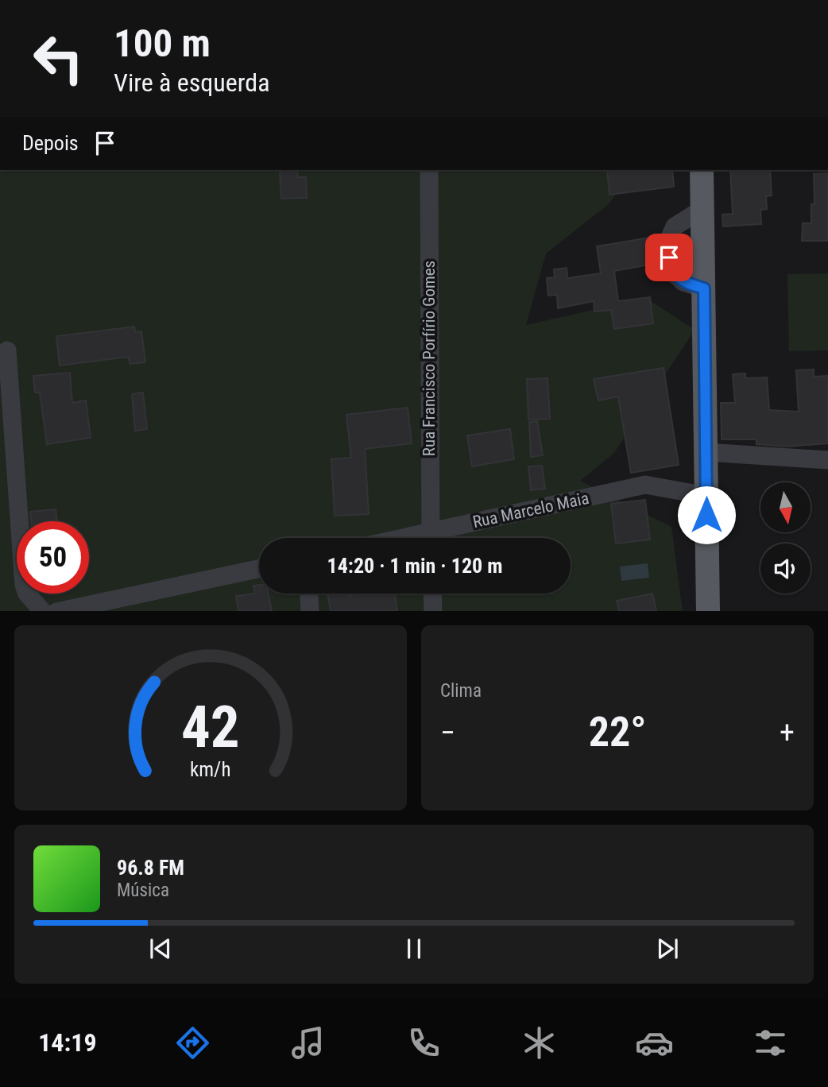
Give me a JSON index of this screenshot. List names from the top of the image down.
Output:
{
  "streets": {
    "street": ["Rua Francisco Porfírio Gomes", "Rua Marcelo Maia"]
  },
  "north": "bottom",
  "page": {
    "turn": ["100 m", "Vire à esquerda"],
    "then": "Depois",
    "limit": "50",
    "trip": "14:20 · 1 min · 120 m",
    "tile": "Clima",
    "heat": ["−", "22°", "+"],
    "song": ["96.8 FM", "Música"],
    "tabs": "14:19",
    "gauge": ["42", "km/h"]
  }
}
